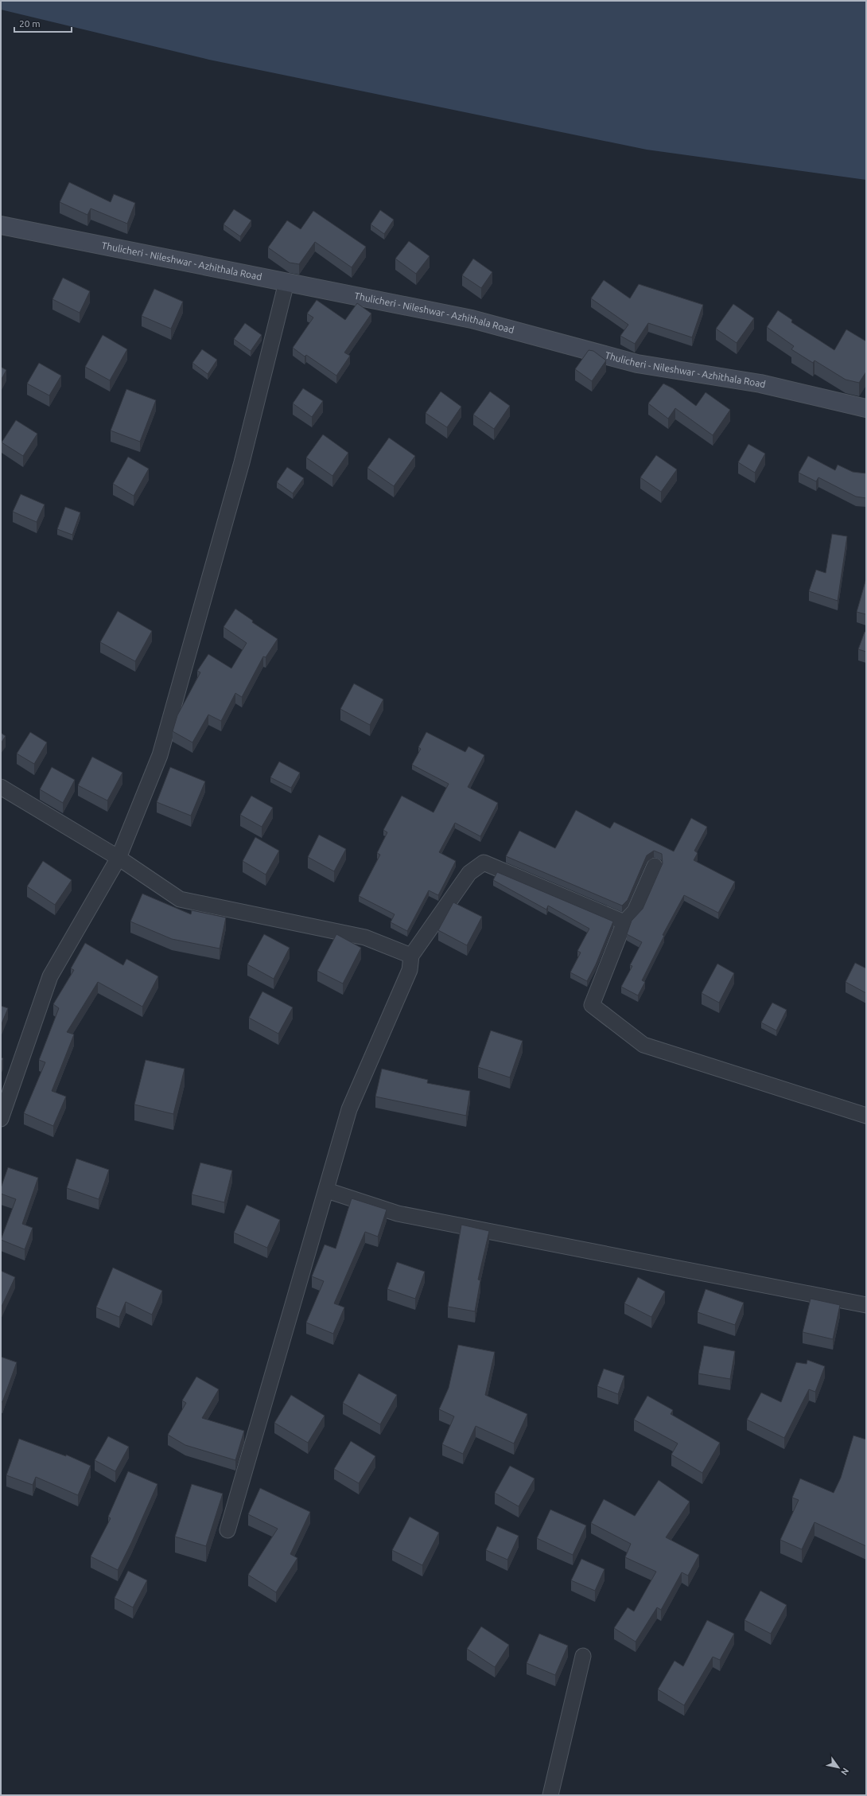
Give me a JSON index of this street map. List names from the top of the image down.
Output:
{
  "streets": {
    "main road": ["Thulicheri - Nileshwar - Azhithala Road"]
  },
  "scale_bar": "20 m",
  "north": "bottom right"
}
